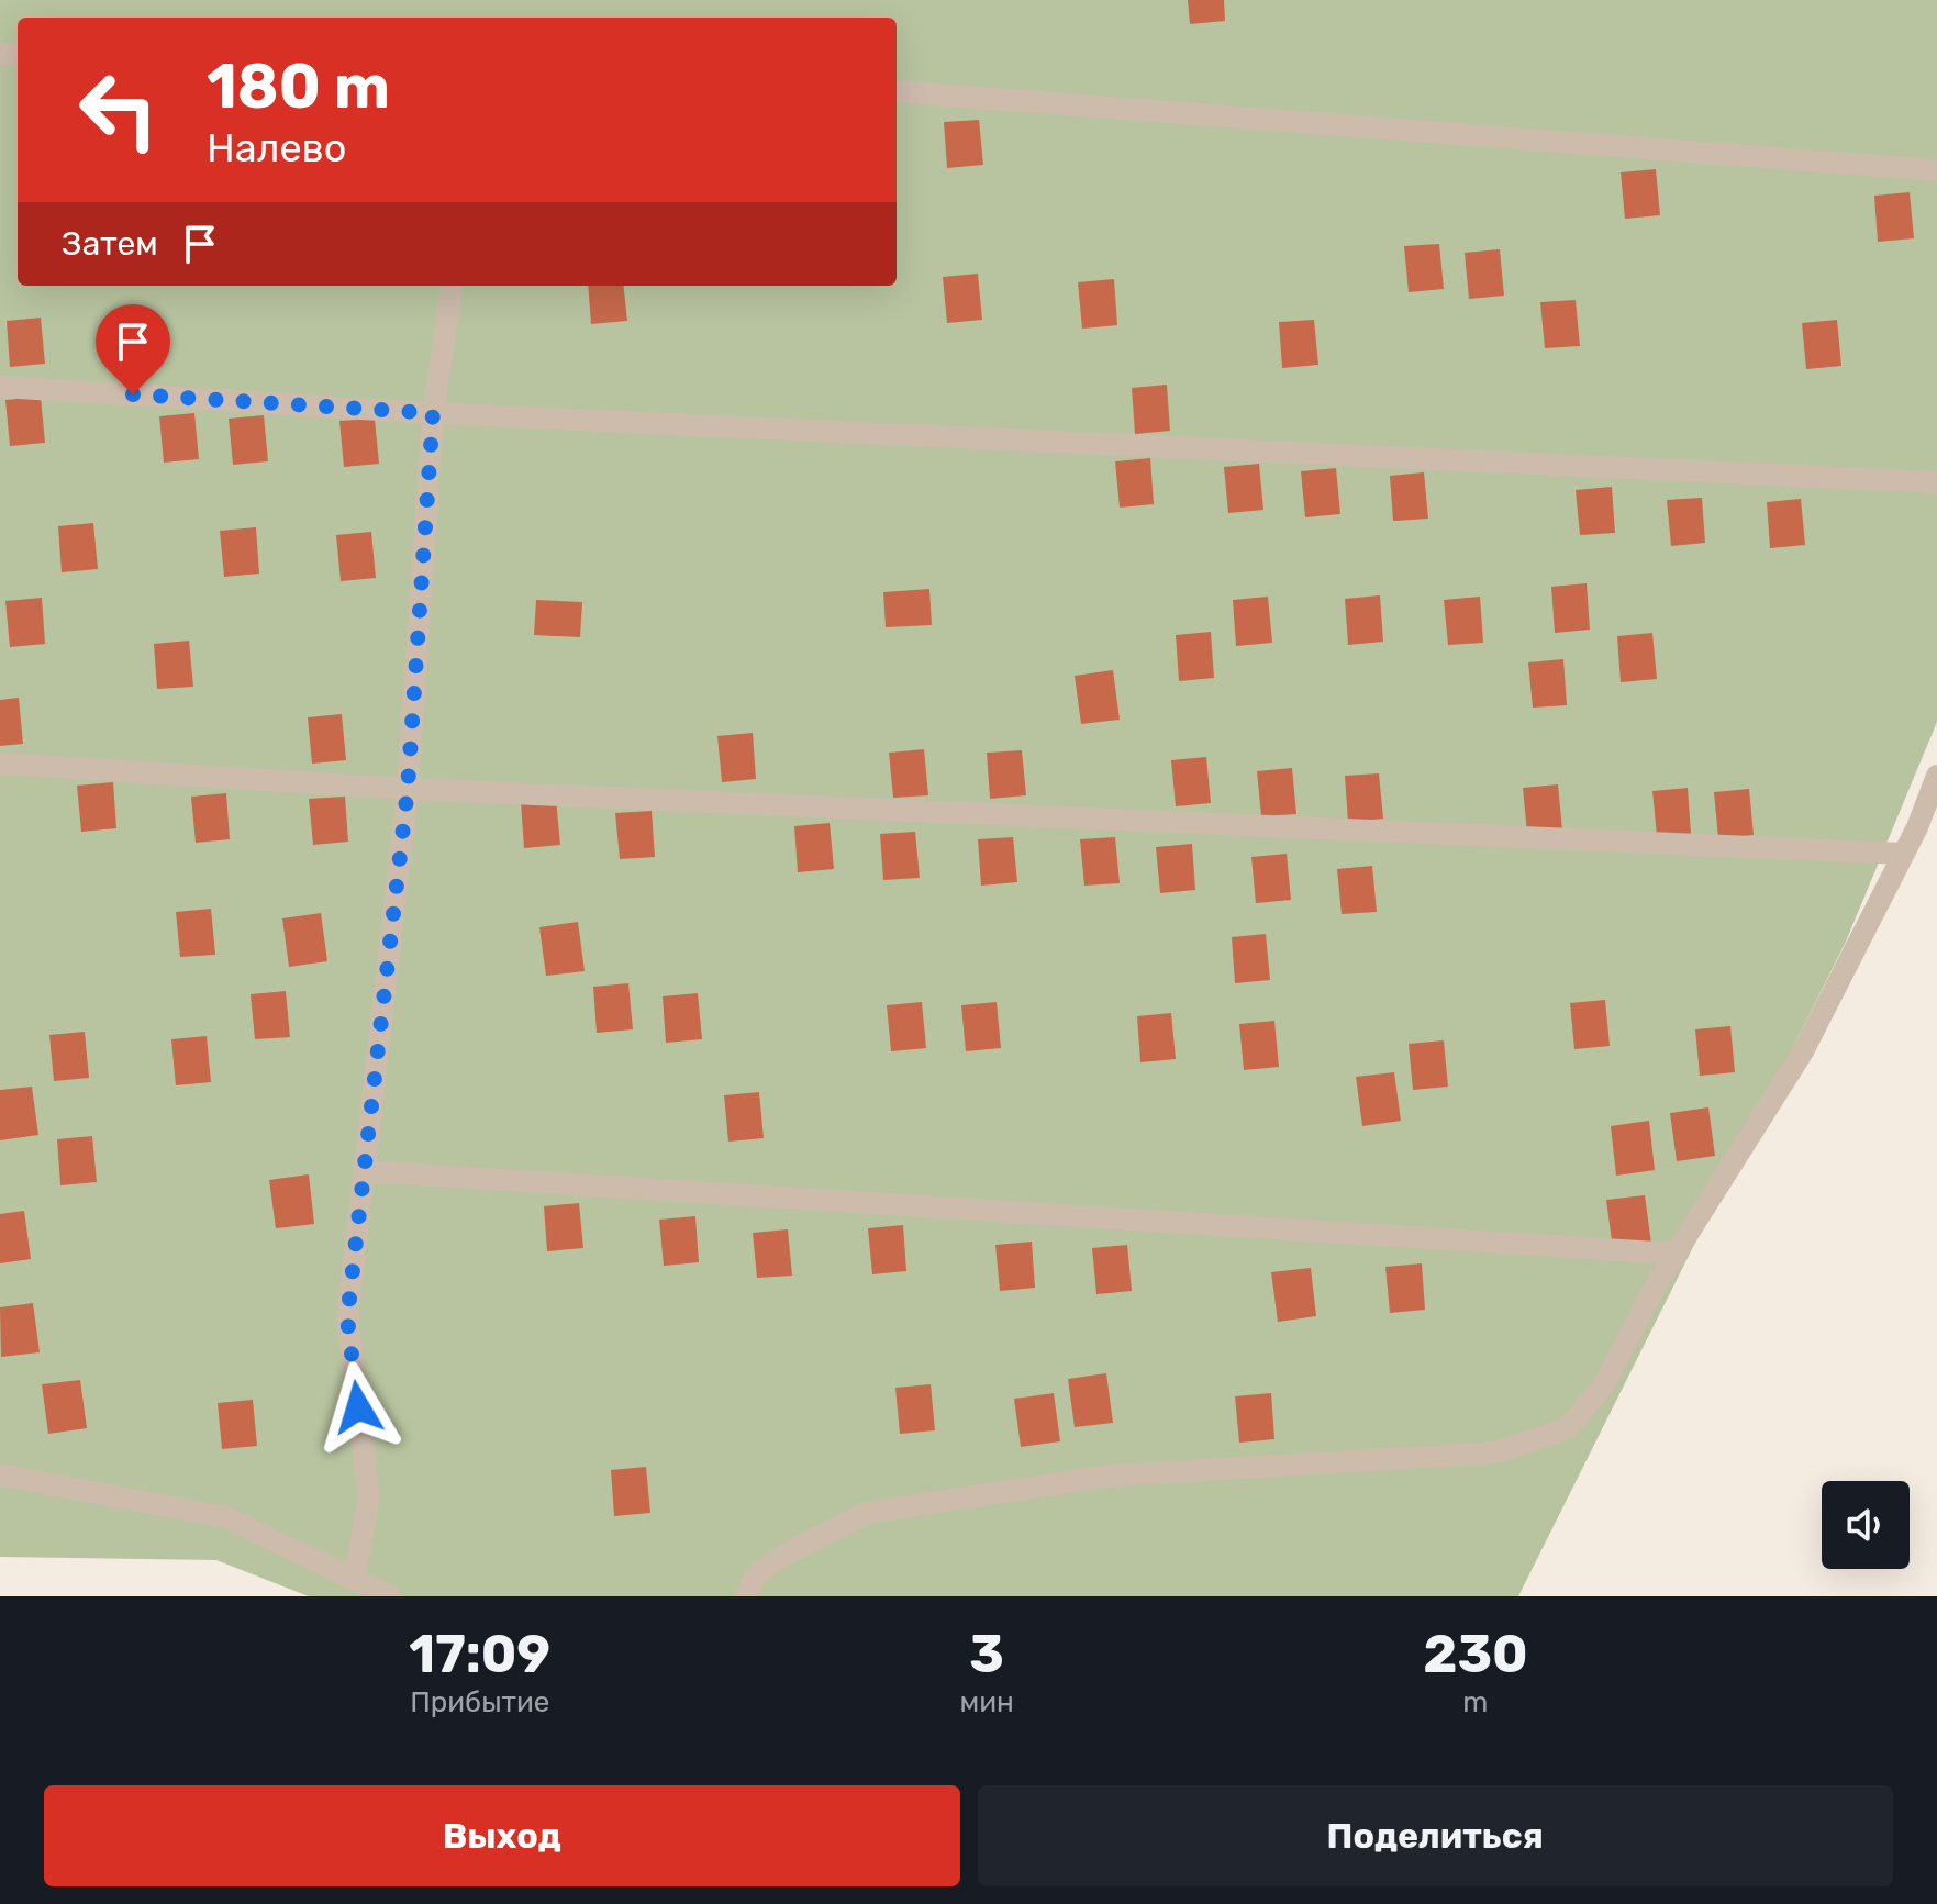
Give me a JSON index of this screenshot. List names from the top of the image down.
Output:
{
  "page": {
    "turn": ["180 m", "Налево"],
    "then": "Затем",
    "eta": [
      "17:09",
      "Прибытие",
      "3",
      "мин",
      "230",
      "m"
    ],
    "buttons": ["Выход", "Поделиться"]
  }
}
